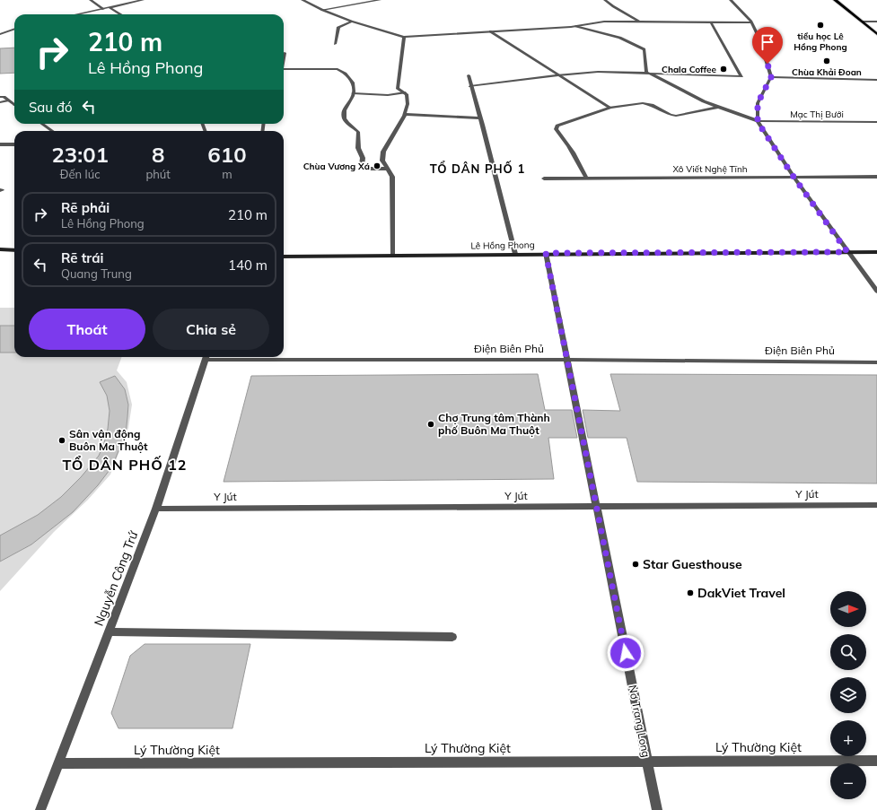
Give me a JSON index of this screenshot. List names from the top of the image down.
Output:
{
  "streets": {
    "street": [
      "Mạc Thị Bưởi",
      "Xô Viết Nghệ Tĩnh",
      "Lê Hồng Phong",
      "Điện Biên Phủ",
      "Y Jút",
      "Nguyễn Công Trứ",
      "Nơ Trang Long",
      "Lý Thường Kiệt"
    ]
  },
  "crossings": [
    ["Lê Hồng Phong", "Nơ Trang Long"],
    ["Điện Biên Phủ", "Nguyễn Công Trứ"],
    ["Điện Biên Phủ", "Nơ Trang Long"],
    ["Y Jút", "Nguyễn Công Trứ"],
    ["Y Jút", "Nơ Trang Long"],
    ["Nguyễn Công Trứ", "Lý Thường Kiệt"],
    ["Nơ Trang Long", "Lý Thường Kiệt"]
  ],
  "districts": ["TỔ DÂN PHỐ 1", "TỔ DÂN PHỐ 12"],
  "places": [
    "tiểu học Lê Hồng Phong",
    "Chùa Khải Đoan",
    "Chala Coffee",
    "Chùa Vương Xá",
    "Chợ Trung tâm Thành phố Buôn Ma Thuột",
    "Sân vận động Buôn Ma Thuột",
    "Star Guesthouse",
    "DakViet Travel"
  ],
  "north": "right",
  "page": {
    "turn": ["210 m", "Lê Hồng Phong"],
    "then": "Sau đó",
    "eta": [
      "23:01",
      "Đến lúc",
      "8",
      "phút",
      "610",
      "m"
    ],
    "list": [
      {
        "name": "Rẽ phải",
        "note": "Lê Hồng Phong",
        "value": "210 m"
      },
      {
        "name": "Rẽ trái",
        "note": "Quang Trung",
        "value": "140 m"
      }
    ],
    "buttons": ["Thoát", "Chia sẻ"],
    "map_buttons": ["+", "−"]
  }
}
